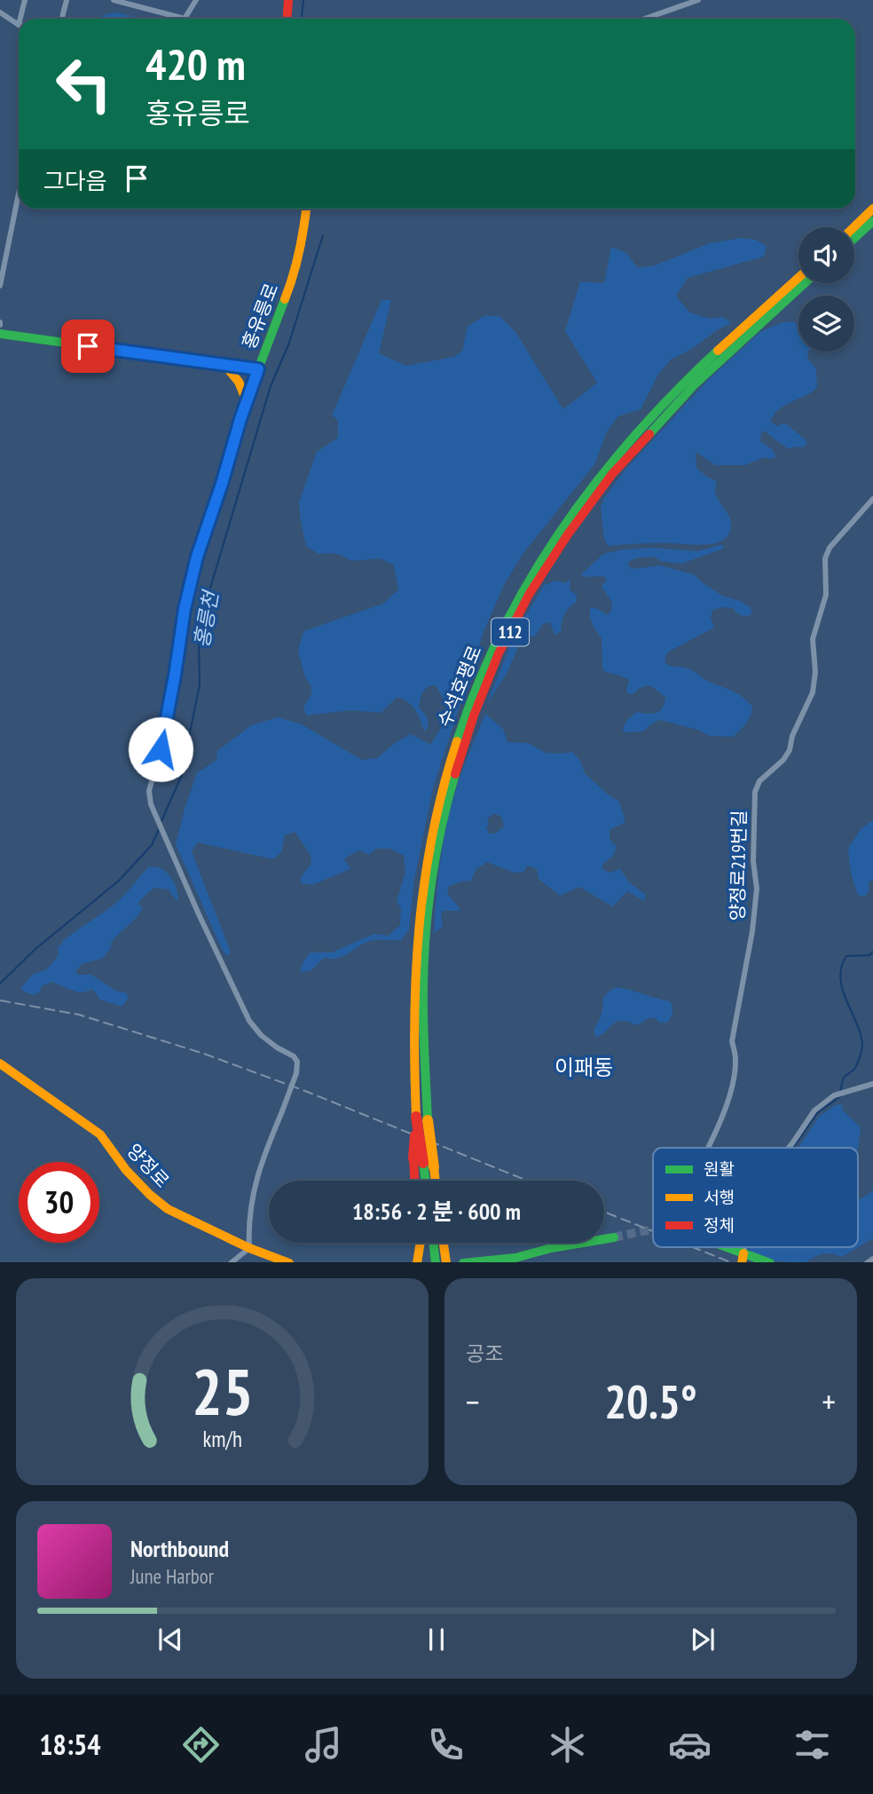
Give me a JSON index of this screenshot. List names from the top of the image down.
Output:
{
  "streets": {
    "main road": [
      "홍유릉로",
      "112",
      "수석호평로",
      "양정로"
    ],
    "street": ["양정로219번길"]
  },
  "districts": ["이패동"],
  "water": ["홍릉천"],
  "legend": ["원활", "서행", "정체"],
  "page": {
    "turn": ["420 m", "홍유릉로"],
    "then": "그다음",
    "limit": "30",
    "trip": "18:56 · 2 분 · 600 m",
    "tile": "공조",
    "heat": ["−", "20.5°", "+"],
    "song": ["Northbound", "June Harbor"],
    "tabs": "18:54",
    "gauge": ["25", "km/h"]
  }
}
